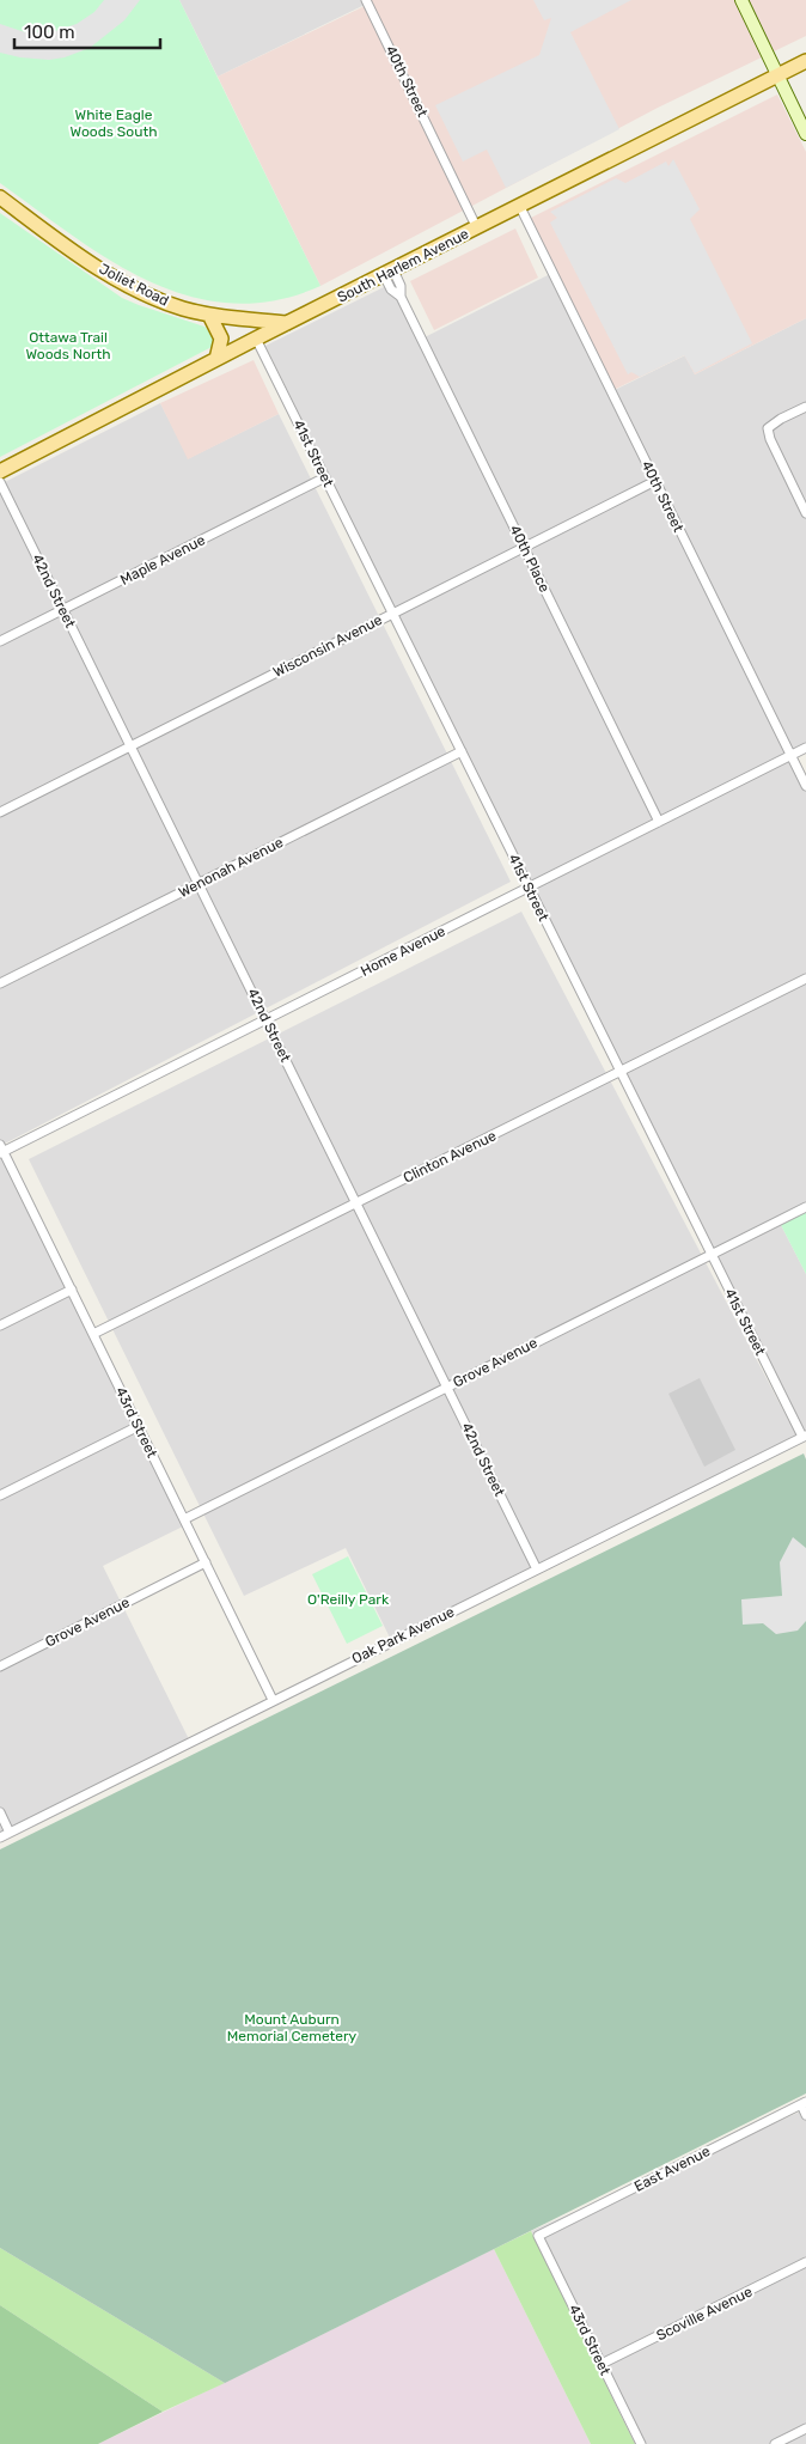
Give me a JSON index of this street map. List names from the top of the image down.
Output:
{
  "streets": {
    "main road": ["South Harlem Avenue", "Joliet Road"],
    "street": [
      "40th Street",
      "41st Street",
      "40th Place",
      "Maple Avenue",
      "42nd Street",
      "Wisconsin Avenue",
      "Wenonah Avenue",
      "Home Avenue",
      "Clinton Avenue",
      "Grove Avenue",
      "43rd Street",
      "Oak Park Avenue",
      "East Avenue",
      "Scoville Avenue"
    ]
  },
  "crossings": [
    ["40th Street", "South Harlem Avenue"],
    ["40th Street", "Wisconsin Avenue"],
    ["40th Street", "Home Avenue"],
    ["South Harlem Avenue", "Joliet Road"],
    ["South Harlem Avenue", "41st Street"],
    ["South Harlem Avenue", "40th Place"],
    ["41st Street", "Maple Avenue"],
    ["41st Street", "Wisconsin Avenue"],
    ["41st Street", "Wenonah Avenue"],
    ["41st Street", "Home Avenue"],
    ["41st Street", "Clinton Avenue"],
    ["41st Street", "Grove Avenue"],
    ["41st Street", "Oak Park Avenue"],
    ["40th Place", "Wisconsin Avenue"],
    ["40th Place", "Home Avenue"],
    ["Maple Avenue", "42nd Street"],
    ["42nd Street", "Wisconsin Avenue"],
    ["42nd Street", "Wenonah Avenue"],
    ["42nd Street", "Home Avenue"],
    ["42nd Street", "Clinton Avenue"],
    ["42nd Street", "Grove Avenue"],
    ["42nd Street", "Oak Park Avenue"],
    ["Home Avenue", "43rd Street"],
    ["Clinton Avenue", "43rd Street"],
    ["Grove Avenue", "43rd Street"],
    ["43rd Street", "Oak Park Avenue"],
    ["43rd Street", "East Avenue"],
    ["43rd Street", "Scoville Avenue"]
  ],
  "parks": [
    "White Eagle Woods South",
    "Ottawa Trail Woods North",
    "O'Reilly Park",
    "Mount Auburn Memorial Cemetery"
  ],
  "scale_bar": "100 m"
}
